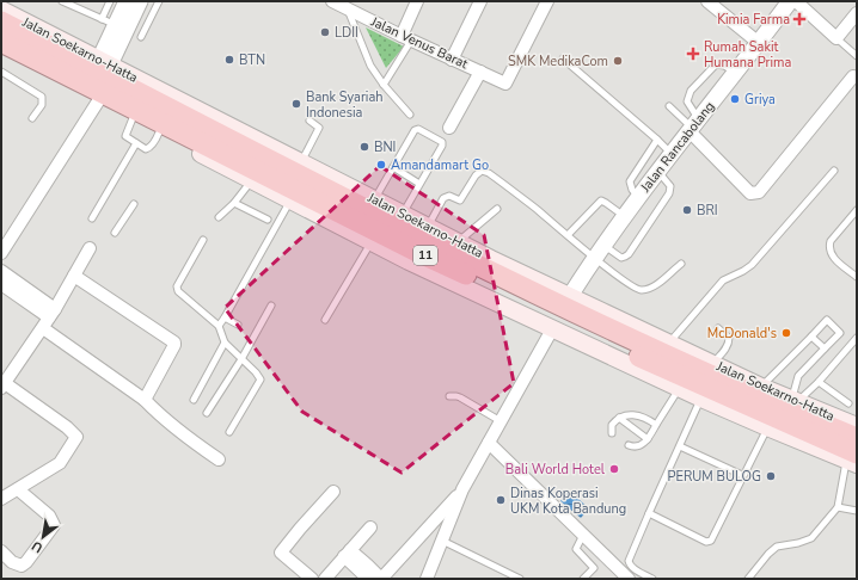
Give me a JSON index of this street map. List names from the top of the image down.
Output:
{
  "streets": {
    "highway": ["Jalan Soekarno-Hatta", "11"],
    "street": ["Jalan Venus Barat", "Jalan Rancabolang"]
  },
  "crossings": [
    ["Jalan Soekarno-Hatta", "Jalan Rancabolang"]
  ],
  "places": {
    "health": ["Kimia Farma", "Rumah Sakit Humana Prima"],
    "other": [
      "LDII",
      "BTN",
      "SMK MedikaCom",
      "Griya",
      "Bank Syariah Indonesia",
      "BNI",
      "Amandamart Go",
      "BRI",
      "McDonald's",
      "Bali World Hotel",
      "PERUM BULOG",
      "Dinas Koperasi UKM Kota Bandung"
    ]
  },
  "north": "bottom left"
}
